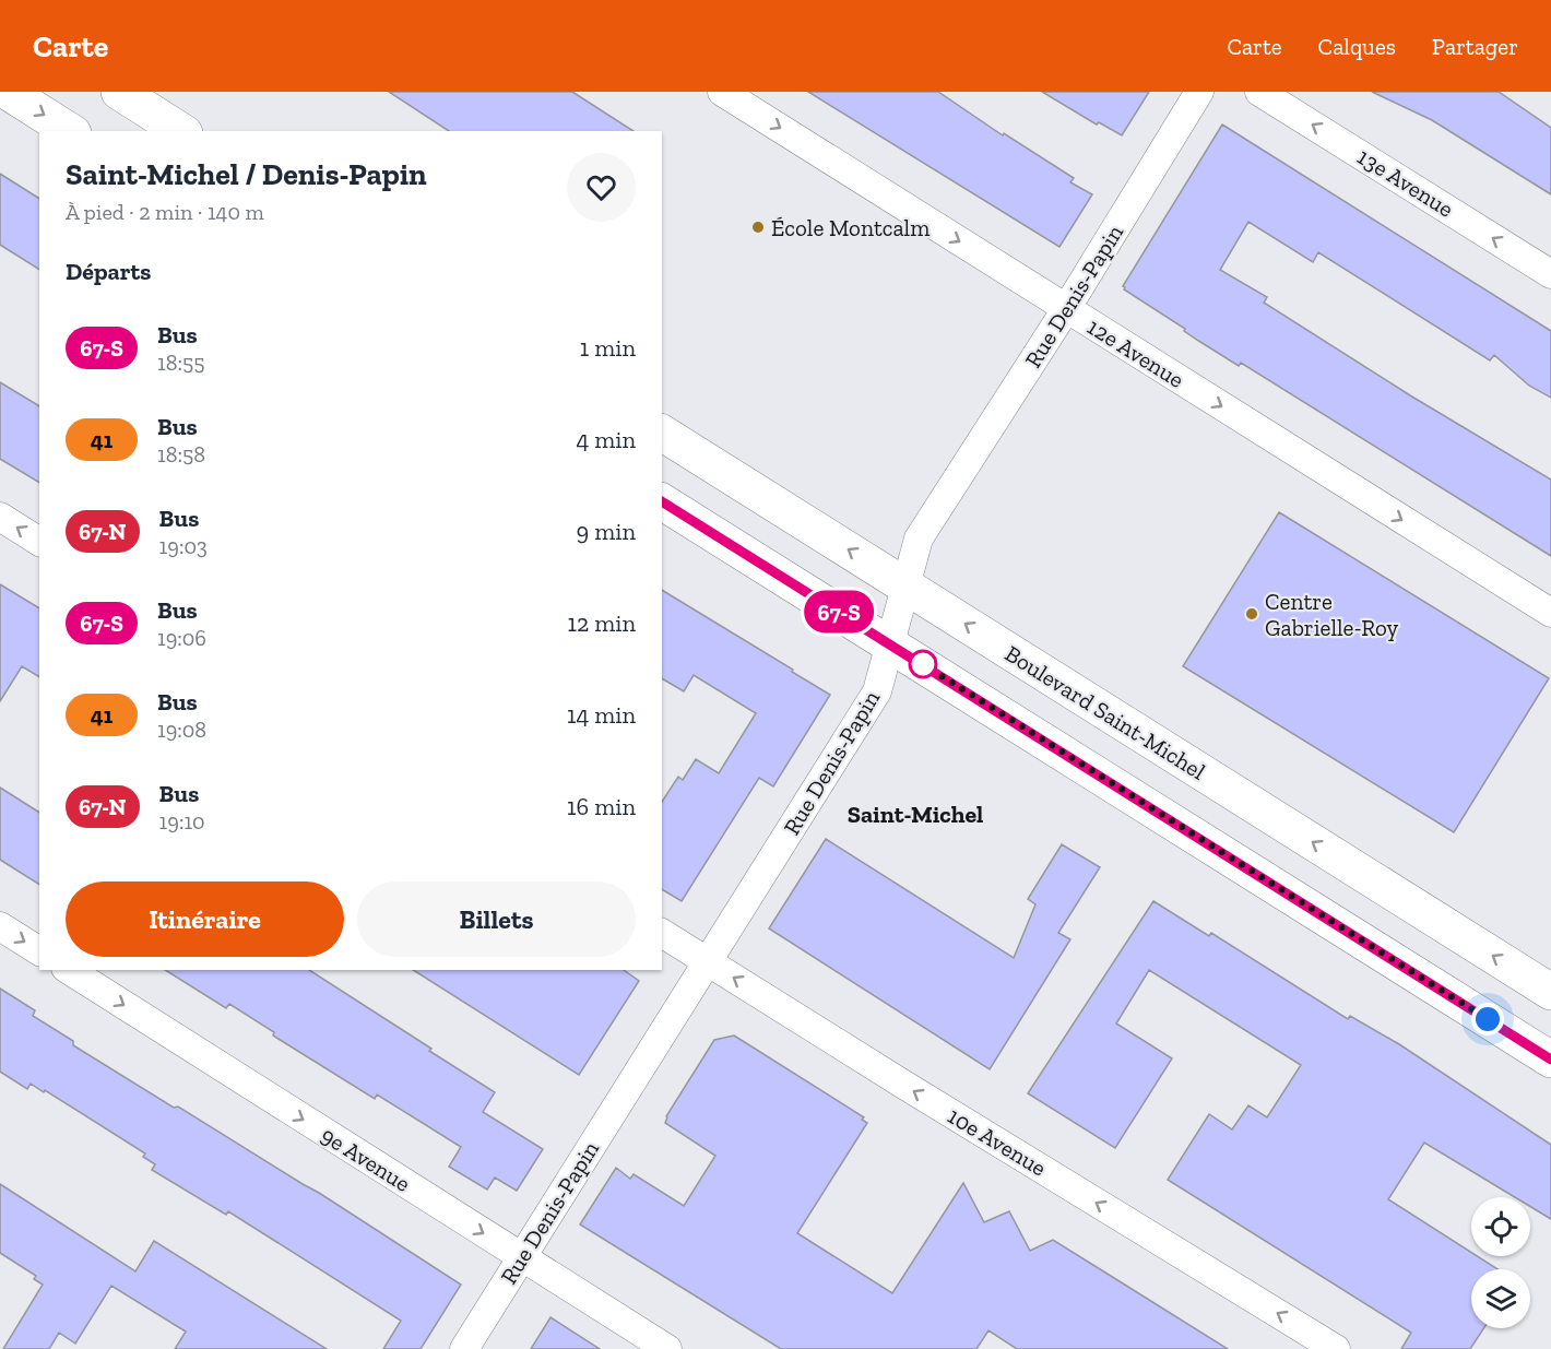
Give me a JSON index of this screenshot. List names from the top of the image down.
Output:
{
  "streets": {
    "main road": ["Boulevard Saint-Michel"],
    "street": [
      "13e Avenue",
      "Rue Denis-Papin",
      "12e Avenue",
      "10e Avenue",
      "9e Avenue"
    ]
  },
  "crossings": [
    ["Rue Denis-Papin", "12e Avenue"],
    ["Rue Denis-Papin", "Boulevard Saint-Michel"],
    ["Rue Denis-Papin", "10e Avenue"],
    ["Rue Denis-Papin", "9e Avenue"]
  ],
  "one_way": [
    "13e Avenue",
    "12e Avenue",
    "10e Avenue",
    "9e Avenue"
  ],
  "districts": ["Saint-Michel"],
  "places": ["École Montcalm", "Centre Gabrielle-Roy"],
  "lines": ["bus line 67-S"],
  "page": {
    "header": "Carte",
    "nav": ["Carte", "Calques", "Partager"],
    "on_map": "67-S",
    "heading": [
      ["Saint-Michel / Denis-Papin", "À pied · 2 min · 140 m"],
      "Départs"
    ],
    "list": [
      {
        "mark": "67-S",
        "name": "Bus",
        "note": "18:55",
        "value": "1 min"
      },
      {
        "mark": "41",
        "name": "Bus",
        "note": "18:58",
        "value": "4 min"
      },
      {
        "mark": "67-N",
        "name": "Bus",
        "note": "19:03",
        "value": "9 min"
      },
      {
        "mark": "67-S",
        "name": "Bus",
        "note": "19:06",
        "value": "12 min"
      },
      {
        "mark": "41",
        "name": "Bus",
        "note": "19:08",
        "value": "14 min"
      },
      {
        "mark": "67-N",
        "name": "Bus",
        "note": "19:10",
        "value": "16 min"
      }
    ],
    "buttons": ["Itinéraire", "Billets"]
  }
}
